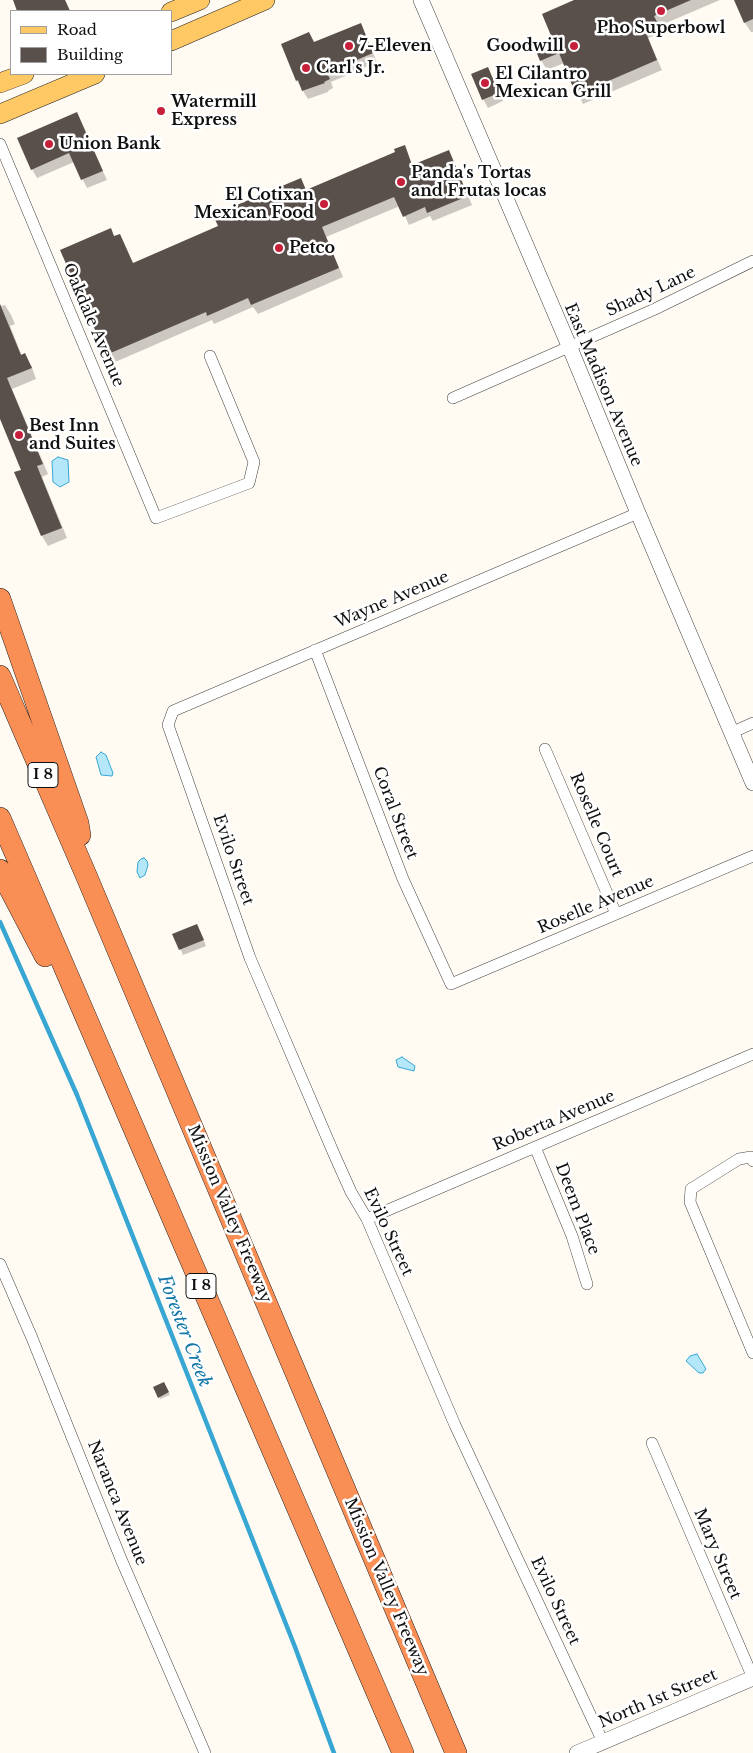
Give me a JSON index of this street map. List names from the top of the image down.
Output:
{
  "streets": {
    "highway": ["I 8", "Mission Valley Freeway"],
    "street": [
      "Shady Lane",
      "Oakdale Avenue",
      "East Madison Avenue",
      "Wayne Avenue",
      "Coral Street",
      "Roselle Court",
      "Evilo Street",
      "Roselle Avenue",
      "Roberta Avenue",
      "Deem Place",
      "Naranca Avenue",
      "Mary Street",
      "North 1st Street"
    ]
  },
  "crossings": [
    ["Shady Lane", "East Madison Avenue"],
    ["East Madison Avenue", "Wayne Avenue"],
    ["Wayne Avenue", "Coral Street"],
    ["Wayne Avenue", "Evilo Street"],
    ["Coral Street", "Roselle Avenue"],
    ["Roselle Court", "Roselle Avenue"],
    ["Evilo Street", "Roberta Avenue"],
    ["Evilo Street", "North 1st Street"],
    ["Roberta Avenue", "Deem Place"],
    ["Mary Street", "North 1st Street"]
  ],
  "water": ["Forester Creek"],
  "places": [
    "Pho Superbowl",
    "7-Eleven",
    "Goodwill",
    "Carl's Jr.",
    "El Cilantro Mexican Grill",
    "Watermill Express",
    "Union Bank",
    "Panda's Tortas and Frutas locas",
    "El Cotixan Mexican Food",
    "Petco",
    "Best Inn and Suites"
  ],
  "legend": ["Road", "Building"]
}
